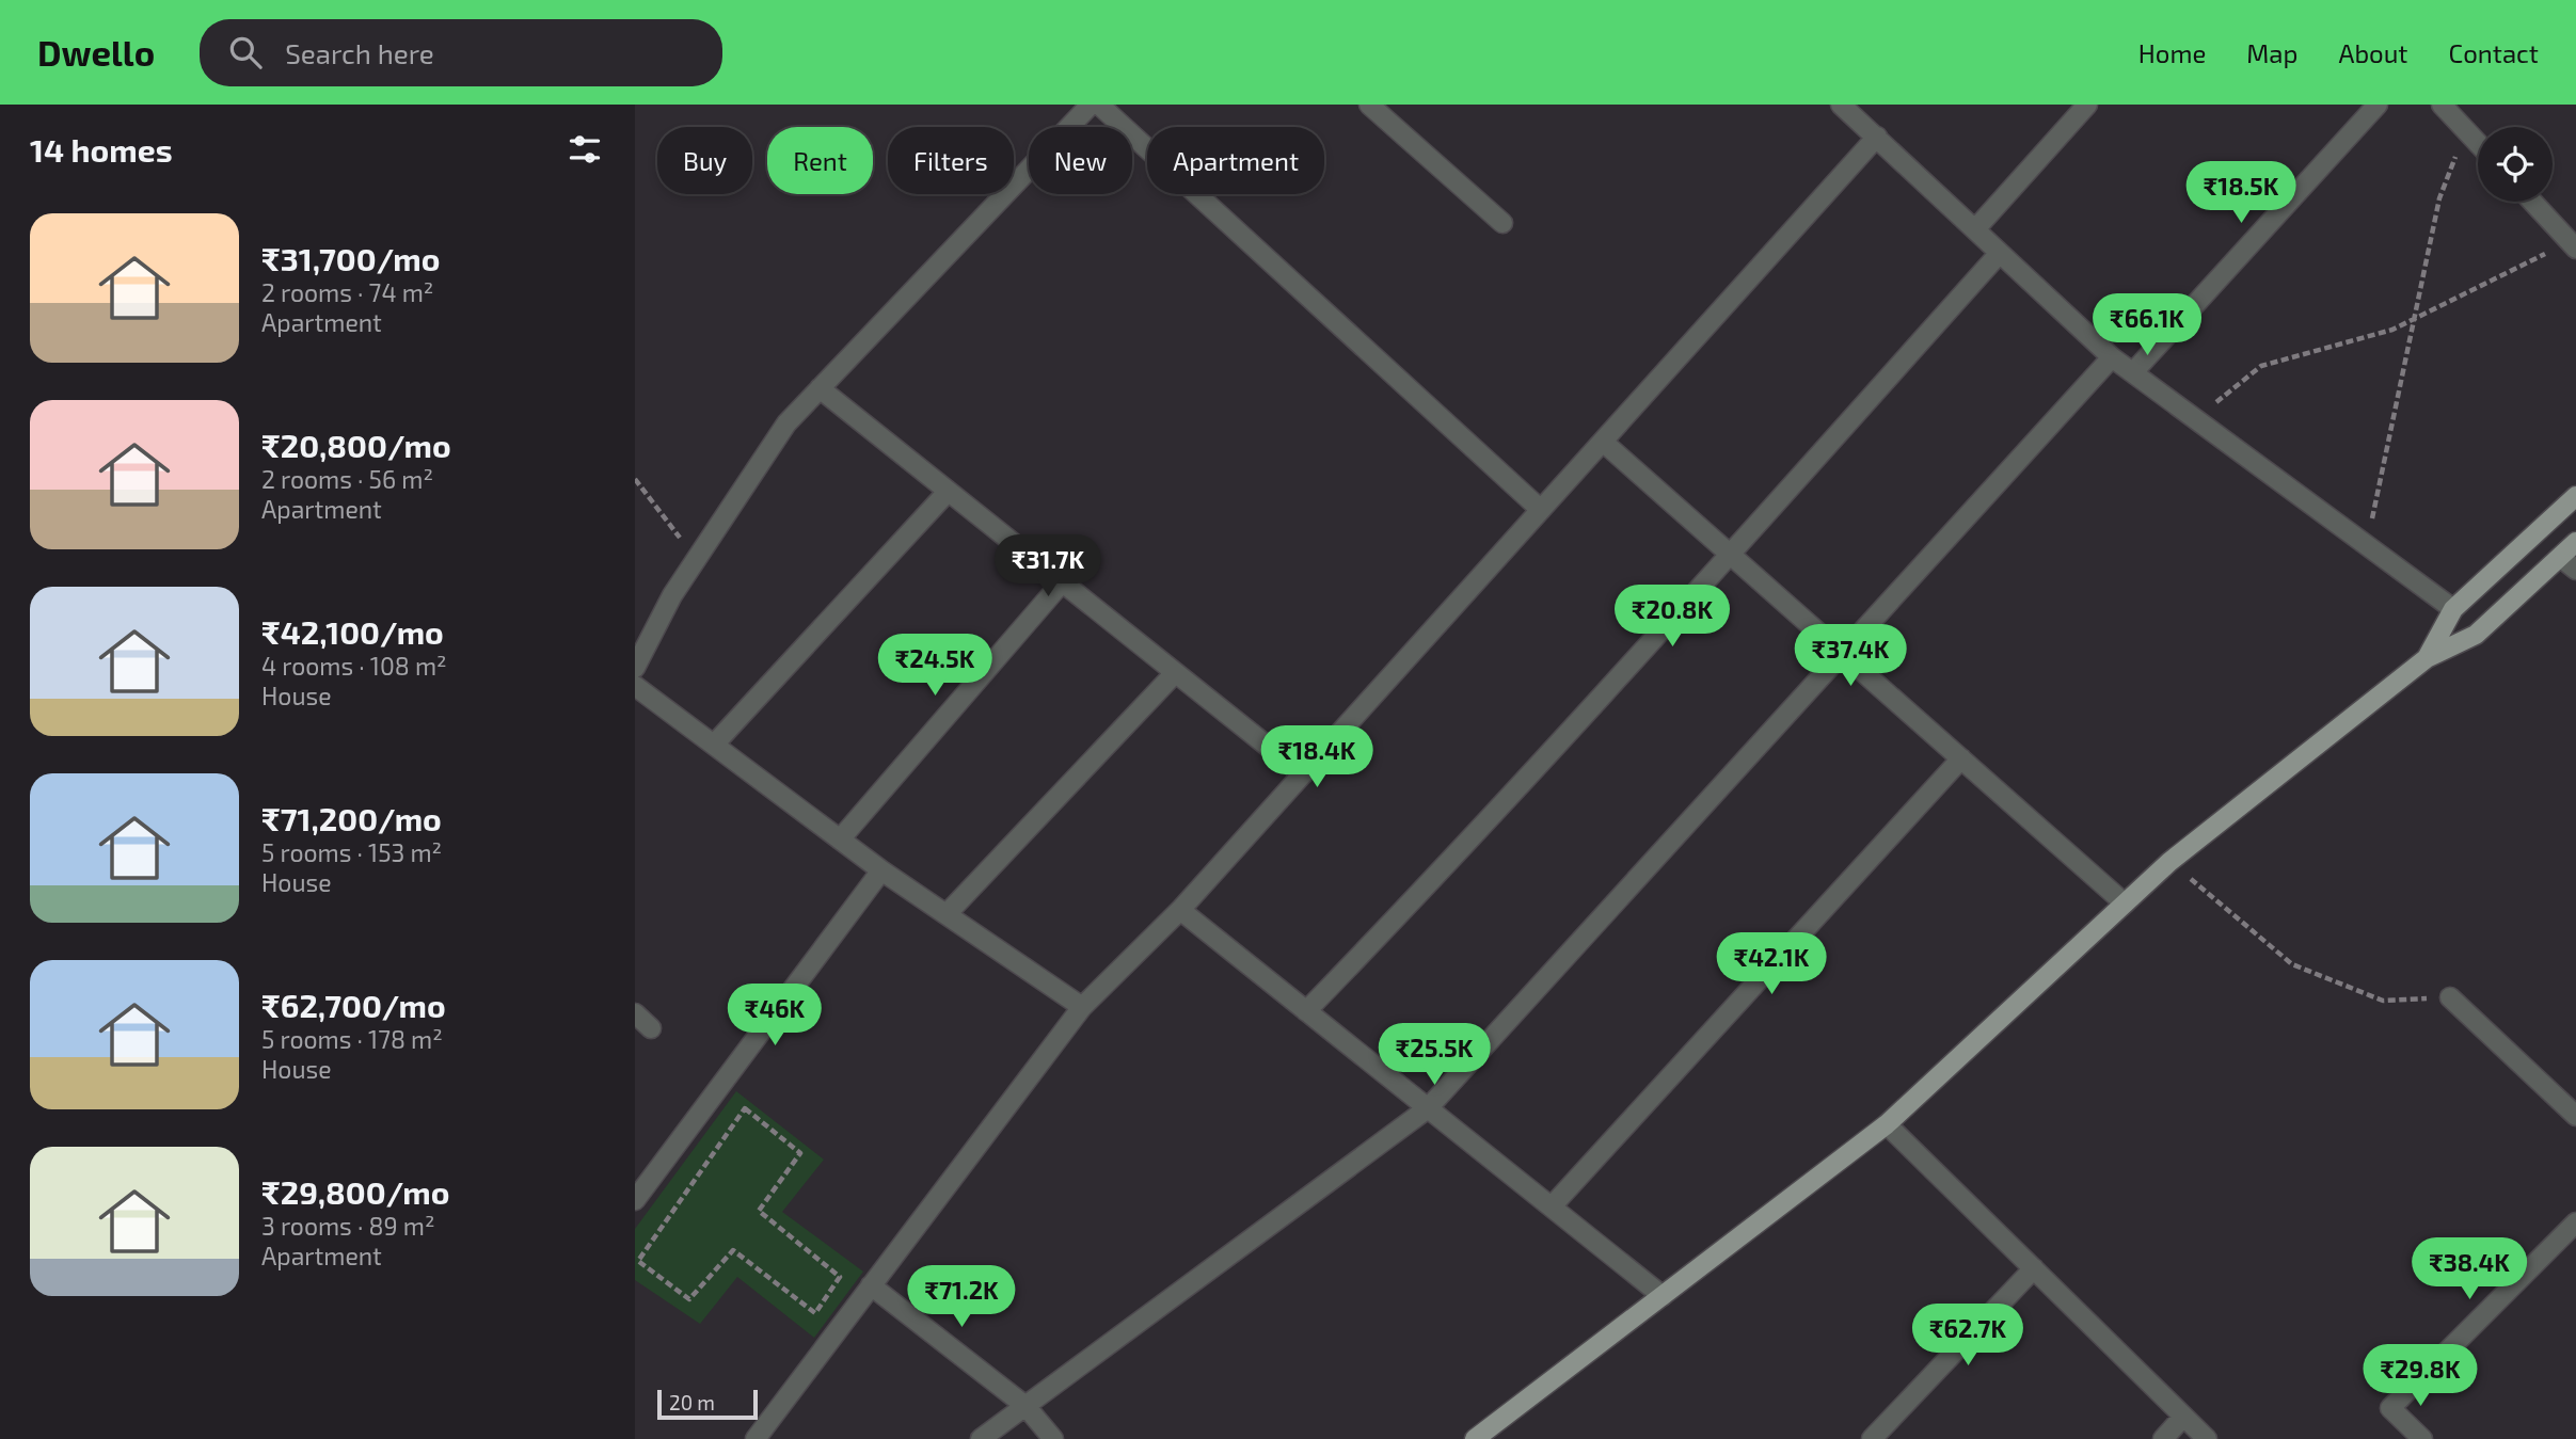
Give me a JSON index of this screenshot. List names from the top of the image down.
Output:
{
  "scale_bar": "20 m",
  "page": {
    "header": "Dwello",
    "search": "Search here",
    "nav": [
      "Home",
      "Map",
      "About",
      "Contact"
    ],
    "heading": "14 homes",
    "chip": [
      "Buy",
      "Rent",
      "Filters",
      "New",
      "Apartment"
    ],
    "price": [
      "₹18.5K",
      "₹66.1K",
      "₹31.7K",
      "₹20.8K",
      "₹37.4K",
      "₹24.5K",
      "₹18.4K",
      "₹42.1K",
      "₹46K",
      "₹25.5K",
      "₹38.4K",
      "₹71.2K",
      "₹62.7K",
      "₹29.8K"
    ],
    "list": [
      {
        "name": "₹31,700/mo",
        "note": "2 rooms · 74 m² · Apartment"
      },
      {
        "name": "₹20,800/mo",
        "note": "2 rooms · 56 m² · Apartment"
      },
      {
        "name": "₹42,100/mo",
        "note": "4 rooms · 108 m² · House"
      },
      {
        "name": "₹71,200/mo",
        "note": "5 rooms · 153 m² · House"
      },
      {
        "name": "₹62,700/mo",
        "note": "5 rooms · 178 m² · House"
      },
      {
        "name": "₹29,800/mo",
        "note": "3 rooms · 89 m² · Apartment"
      }
    ],
    "scale": "20 m"
  }
}
